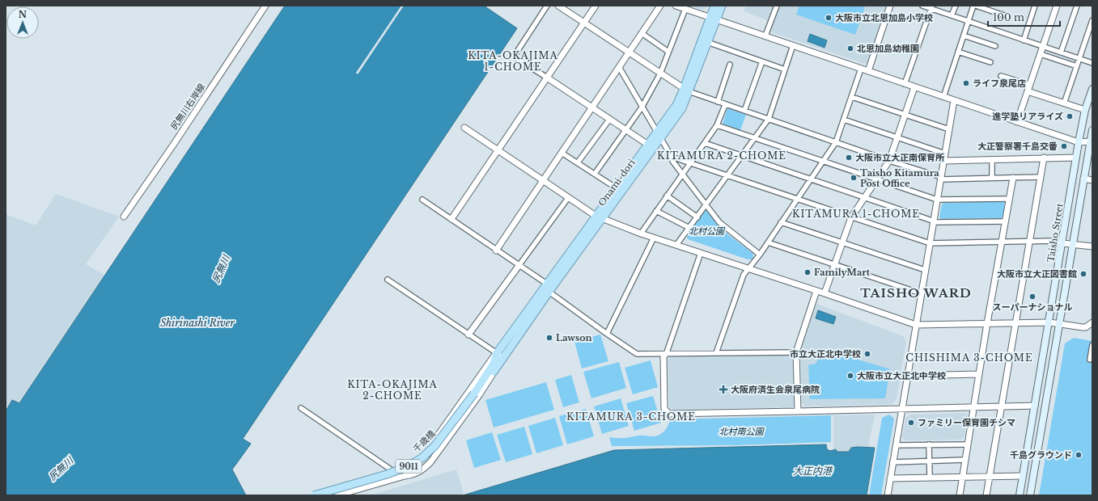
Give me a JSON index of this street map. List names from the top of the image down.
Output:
{
  "streets": {
    "main road": [
      "Onami-dori",
      "Taisho Street",
      "千歳橋",
      "9011"
    ],
    "street": ["尻無川右岸線"]
  },
  "crossings": [
    ["Onami-dori", "千歳橋"]
  ],
  "districts": [
    "KITA-OKAJIMA 1-CHOME",
    "KITAMURA 2-CHOME",
    "KITAMURA 1-CHOME",
    "TAISHO WARD",
    "CHISHIMA 3-CHOME",
    "KITA-OKAJIMA 2-CHOME",
    "KITAMURA 3-CHOME"
  ],
  "water": ["尻無川", "Shirinashi River", "大正内港"],
  "parks": ["北村公園", "北村南公園"],
  "places": {
    "other": [
      "大阪市立北恩加島小学校",
      "北恩加島幼稚園",
      "ライフ泉尾店",
      "進学塾リアライズ",
      "大正警察署千島交番",
      "大阪市立大正南保育所",
      "Taisho Kitamura Post Office",
      "FamilyMart",
      "大阪市立大正図書館",
      "スーパーナショナル",
      "Lawson",
      "市立大正北中学校",
      "大阪市立大正北中学校",
      "ファミリー保育園チシマ",
      "千島グラウンド"
    ],
    "health": ["大阪府済生会泉尾病院"]
  },
  "scale_bar": "100 m",
  "north": "top"
}
